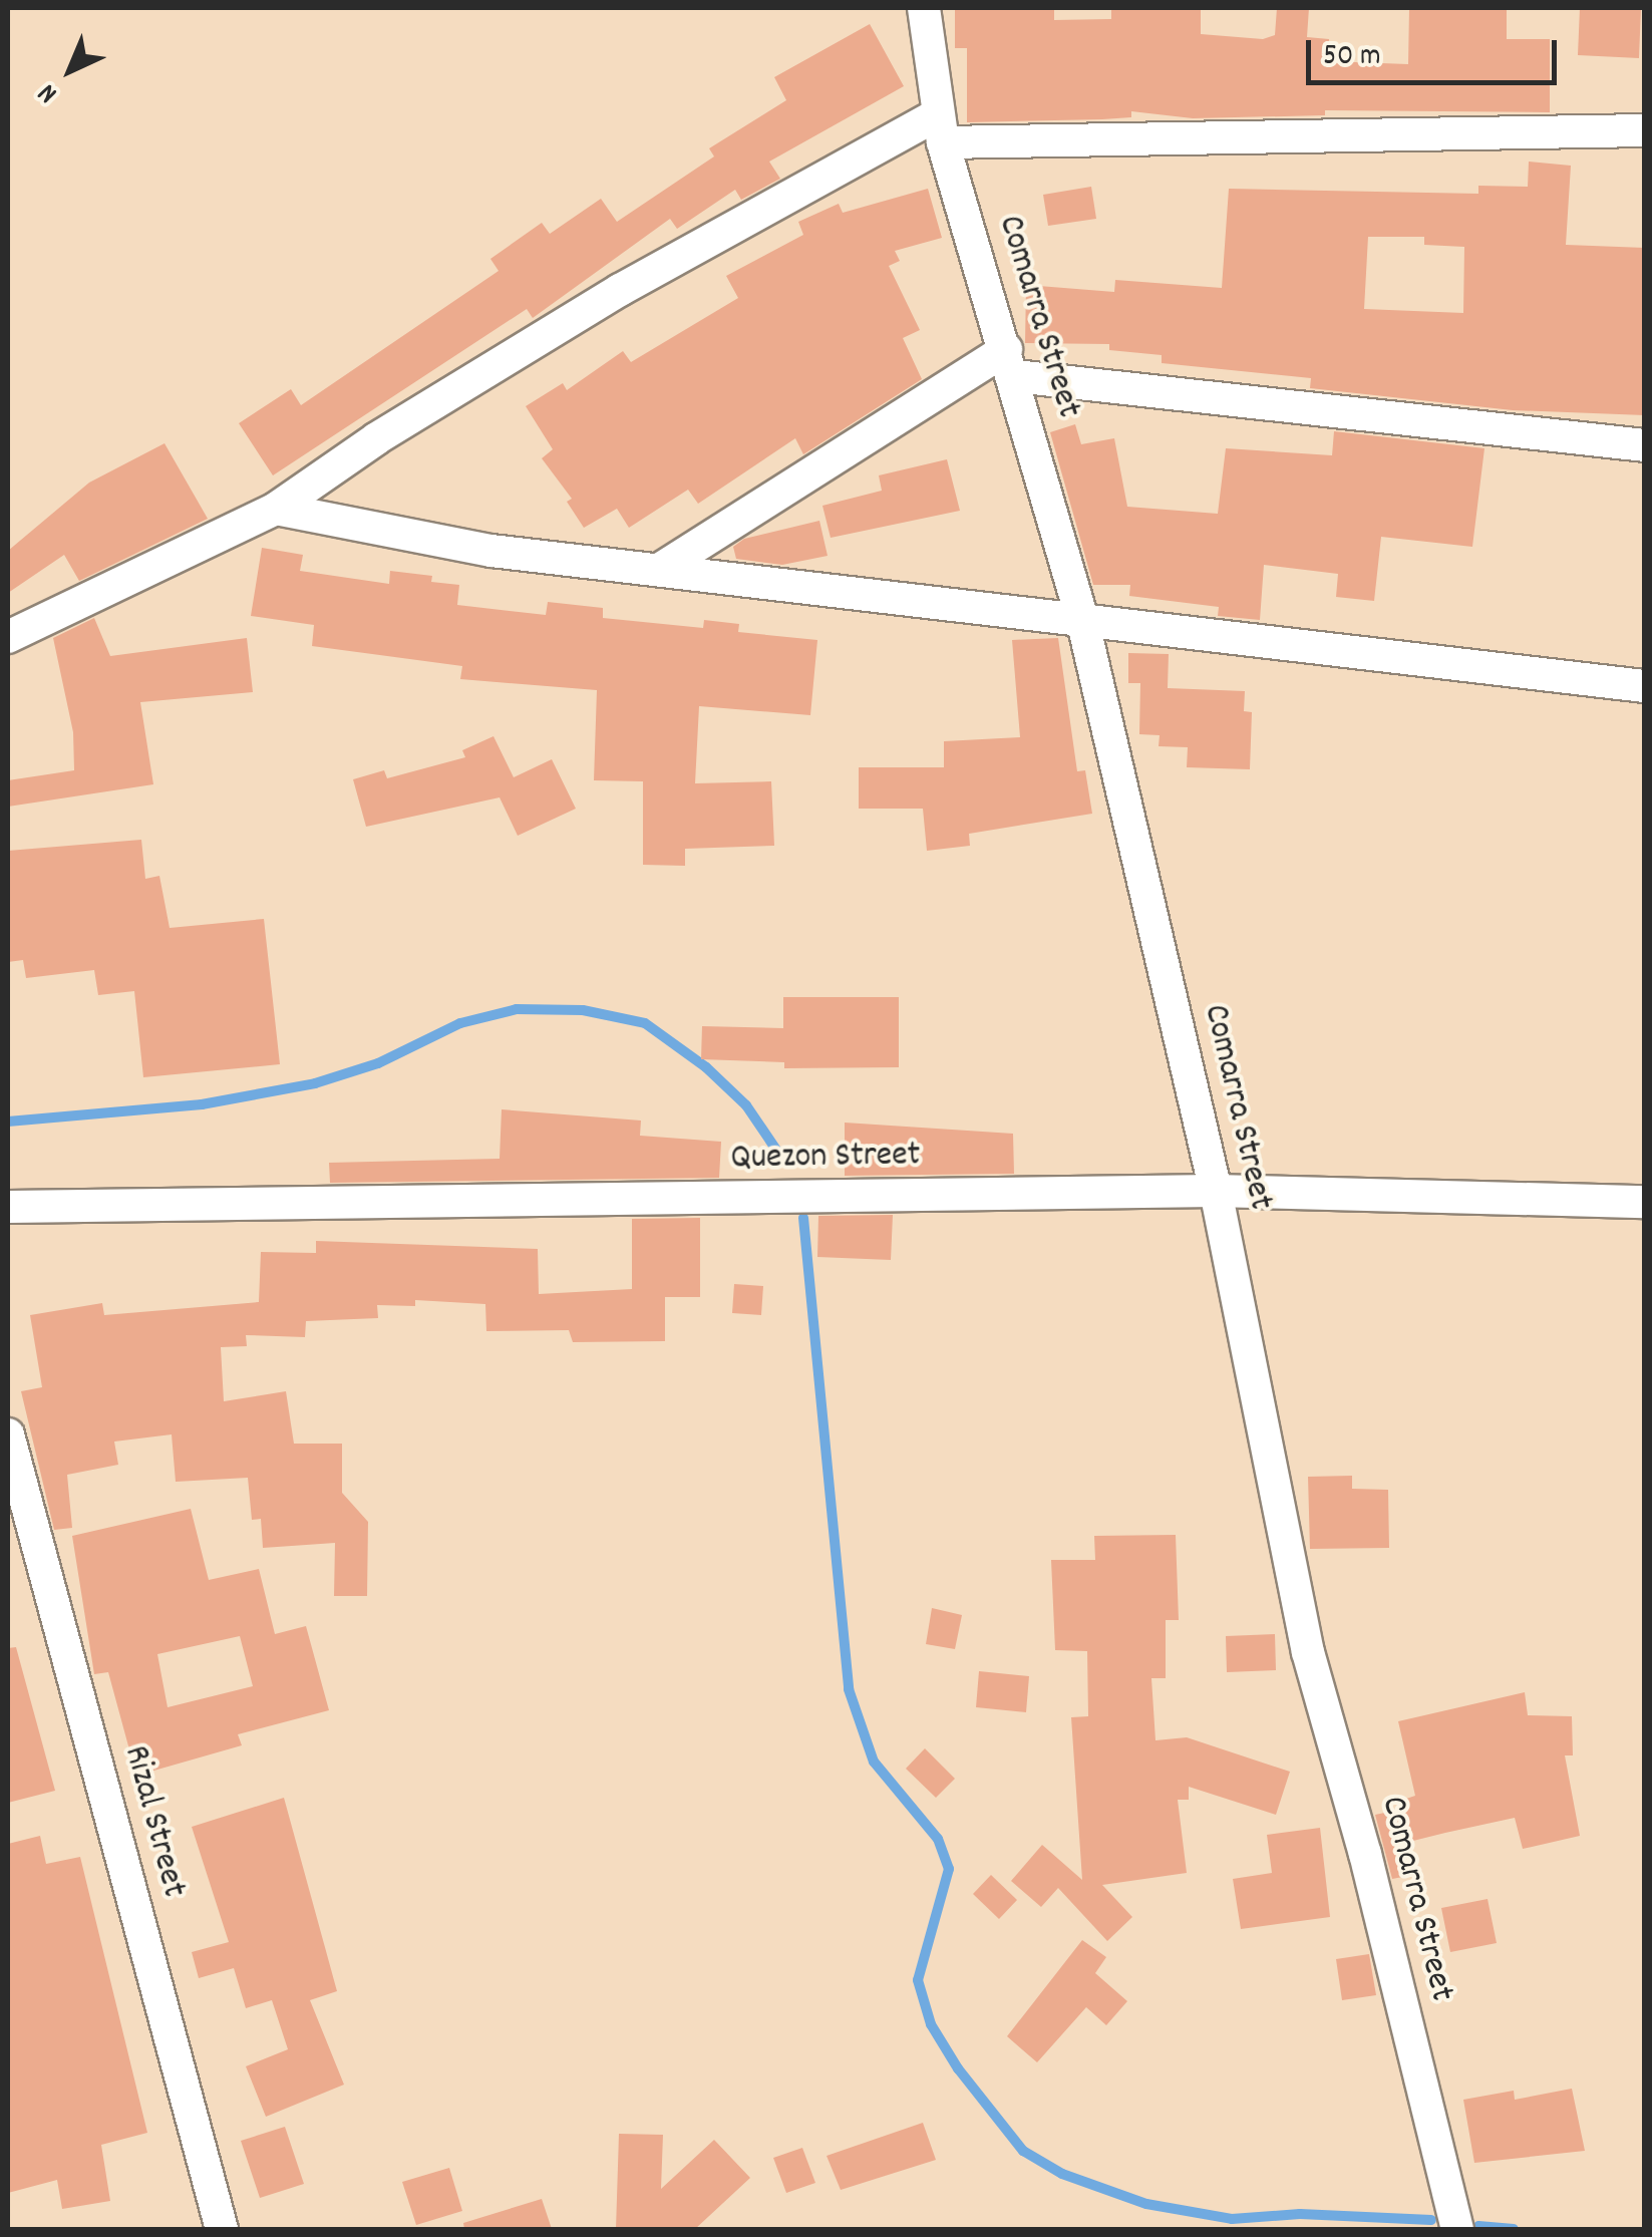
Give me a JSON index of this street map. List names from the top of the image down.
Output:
{
  "streets": {
    "street": ["Comarra Street", "Quezon Street", "Rizal Street"]
  },
  "crossings": [
    ["Comarra Street", "Quezon Street"]
  ],
  "scale_bar": "50 m",
  "north": "bottom left"
}
